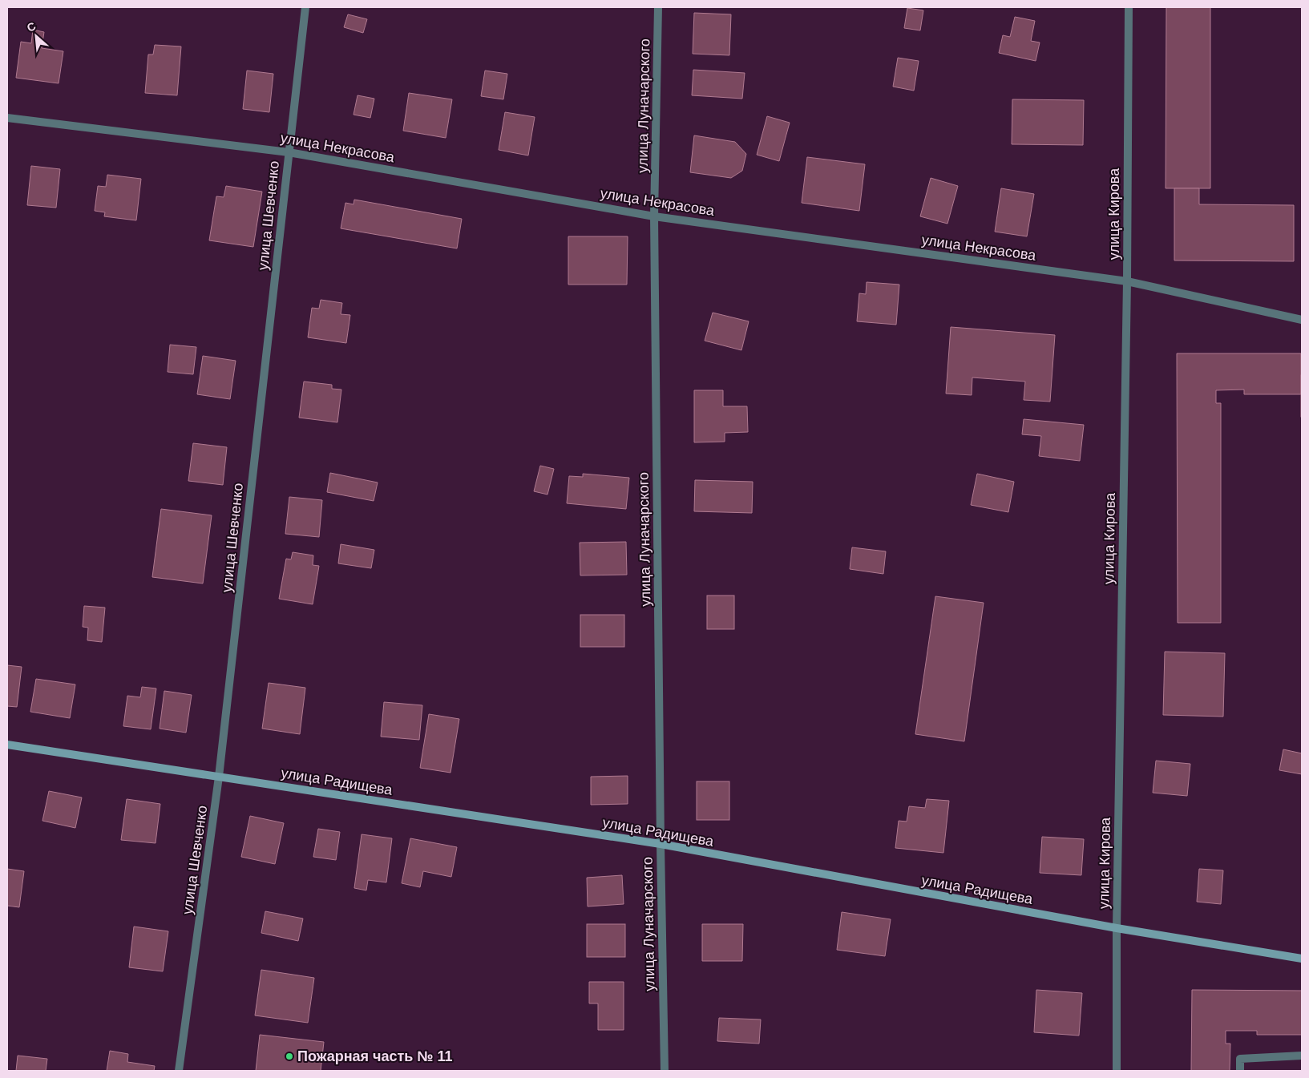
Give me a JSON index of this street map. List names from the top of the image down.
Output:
{
  "streets": {
    "main road": ["улица Радищева"],
    "street": [
      "улица Луначарского",
      "улица Некрасова",
      "улица Кирова",
      "улица Шевченко"
    ]
  },
  "crossings": [
    ["улица Луначарского", "улица Некрасова"],
    ["улица Луначарского", "улица Радищева"],
    ["улица Некрасова", "улица Кирова"],
    ["улица Некрасова", "улица Шевченко"],
    ["улица Кирова", "улица Радищева"],
    ["улица Шевченко", "улица Радищева"]
  ],
  "places": ["Пожарная часть № 11"],
  "north": "top left"
}
